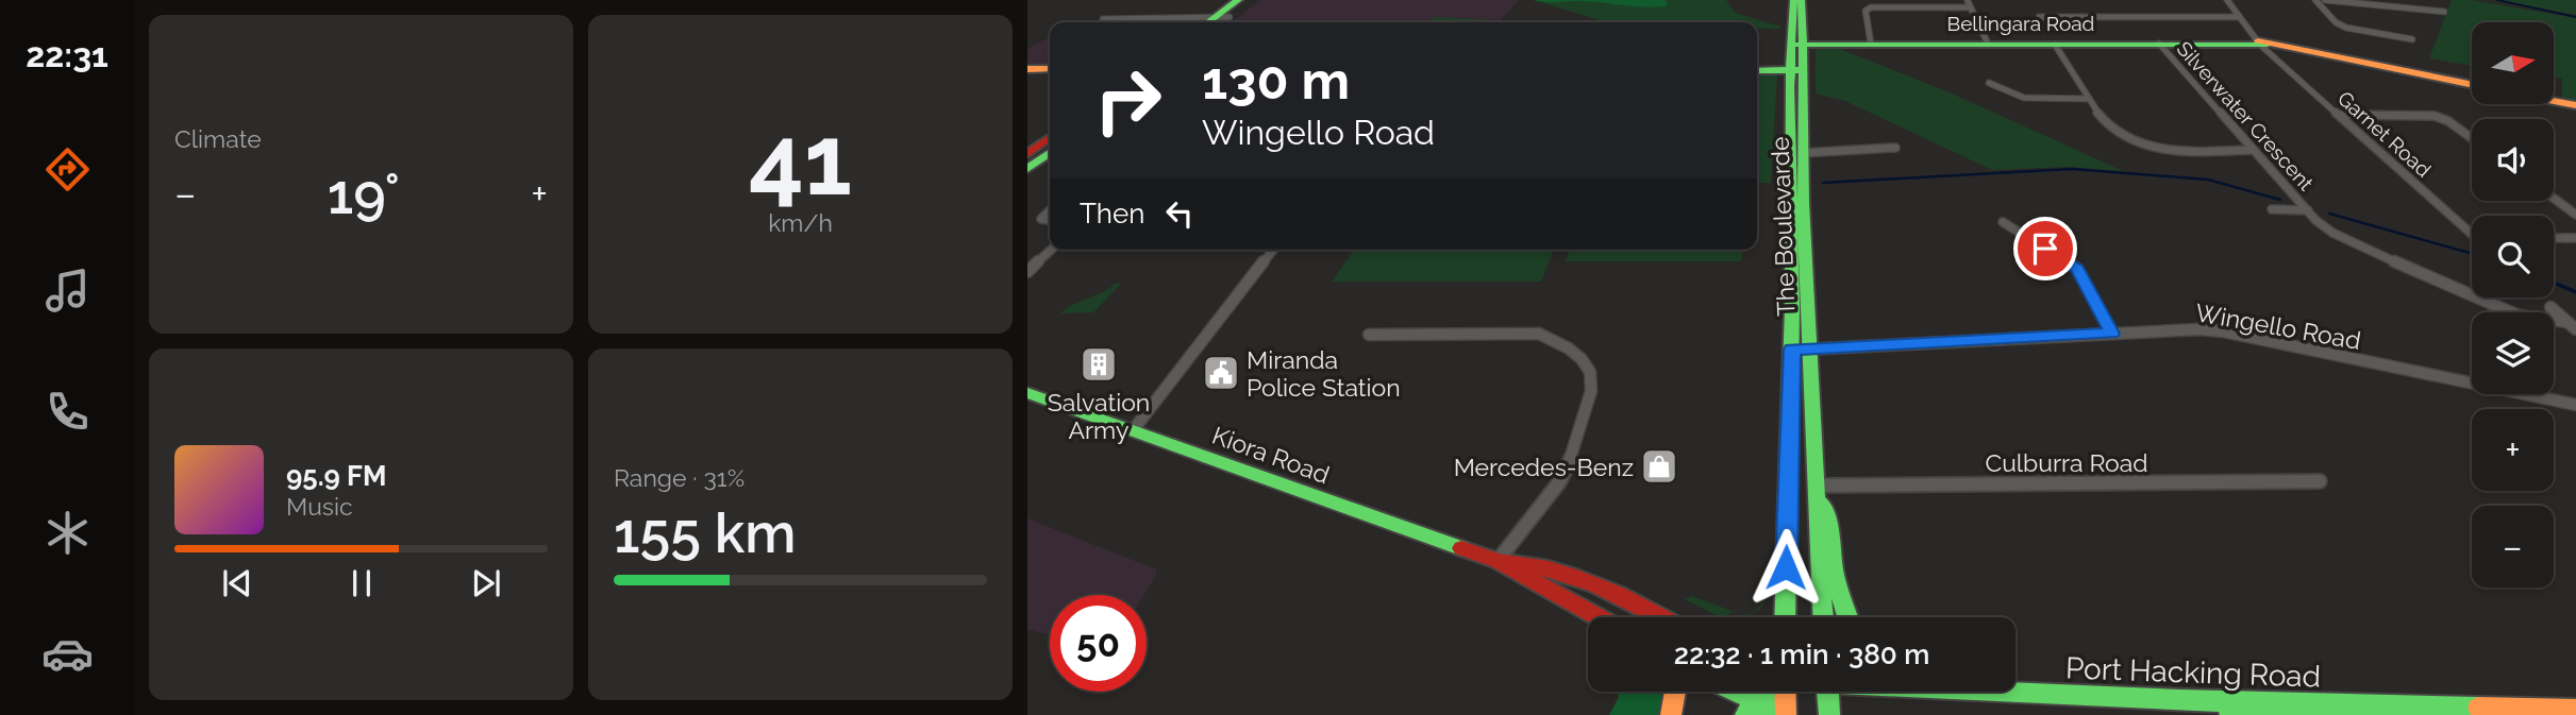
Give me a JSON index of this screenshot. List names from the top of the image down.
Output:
{
  "streets": {
    "main road": [
      "Bellingara Road",
      "The Boulevarde",
      "Kiora Road",
      "Port Hacking Road"
    ],
    "street": [
      "Silverwater Crescent",
      "Garnet Road",
      "Wingello Road",
      "Culburra Road"
    ]
  },
  "crossings": [
    ["Bellingara Road", "Silverwater Crescent"],
    ["Bellingara Road", "Garnet Road"],
    ["Bellingara Road", "The Boulevarde"],
    ["The Boulevarde", "Wingello Road"],
    ["The Boulevarde", "Culburra Road"]
  ],
  "places": {
    "building": ["Salvation Army"],
    "public building": ["Miranda Police Station"],
    "shop": ["Mercedes-Benz"]
  },
  "north": "right",
  "page": {
    "tabs": "22:31",
    "tile": [
      "Climate",
      ["41", "km/h"],
      ["Range · 31%", "155 km"]
    ],
    "map_buttons": ["+", "−"],
    "turn": ["130 m", "Wingello Road"],
    "heat": ["−", "19°", "+"],
    "then": "Then",
    "song": ["95.9 FM", "Music"],
    "limit": "50",
    "trip": "22:32 · 1 min · 380 m"
  }
}
